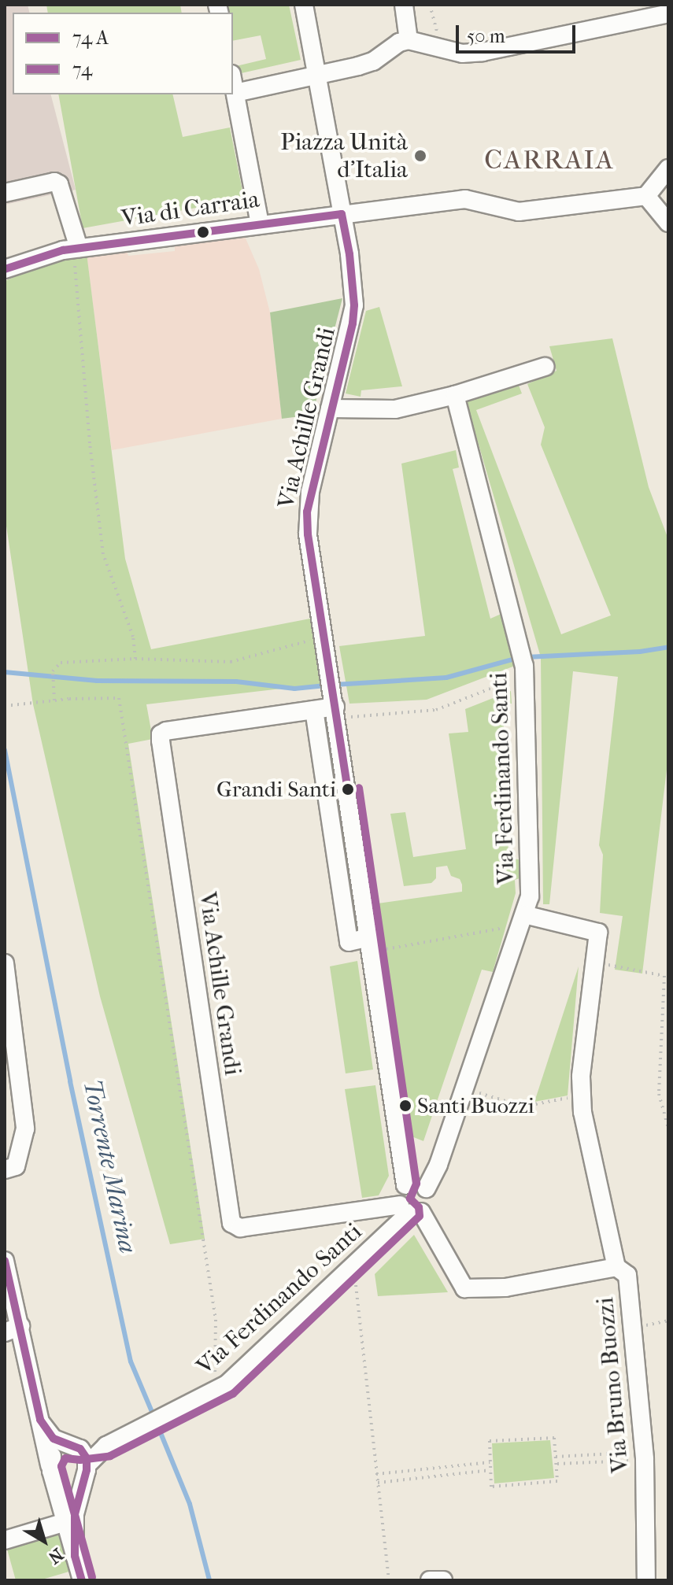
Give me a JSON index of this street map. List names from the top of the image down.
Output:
{
  "streets": {
    "street": [
      "Via di Carraia",
      "Via Achille Grandi",
      "Via Ferdinando Santi",
      "Via Bruno Buozzi"
    ]
  },
  "crossings": [
    ["Via di Carraia", "Via Achille Grandi"],
    ["Via Achille Grandi", "Via Ferdinando Santi"],
    ["Via Ferdinando Santi", "Via Bruno Buozzi"]
  ],
  "districts": ["CARRAIA"],
  "water": ["Torrente Marina"],
  "places": ["Piazza Unità d'Italia", "Grandi Santi", "Santi Buozzi"],
  "lines": ["transit line 74"],
  "legend": ["74 A", "74"],
  "scale_bar": "50 m",
  "north": "bottom right"
}
